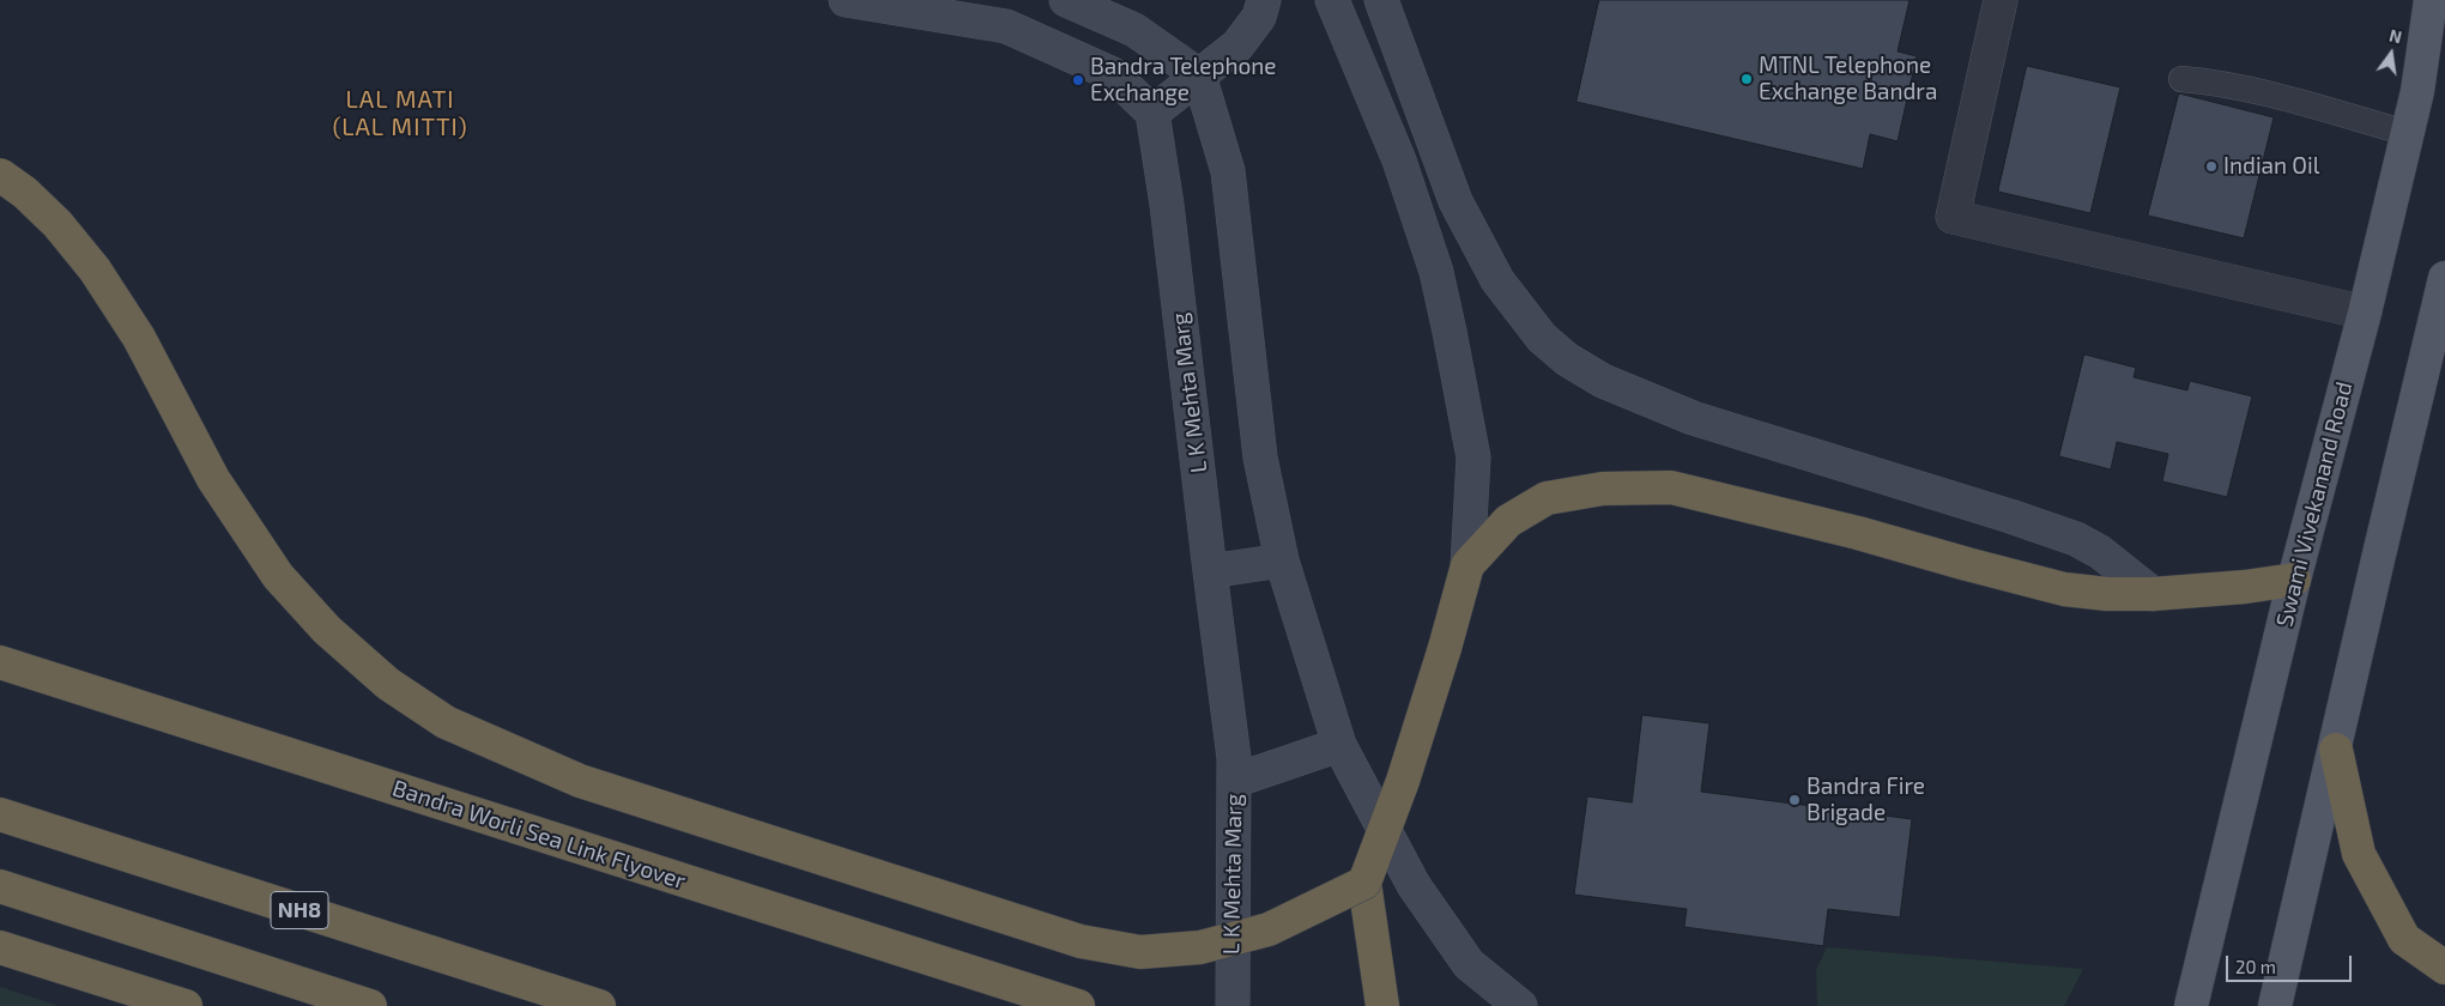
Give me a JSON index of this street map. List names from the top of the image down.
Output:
{
  "streets": {
    "highway": ["Bandra Worli Sea Link Flyover", "NH8"],
    "main road": ["L K Mehta Marg", "Swami Vivekanand Road"]
  },
  "districts": ["LAL MATI (LAL MITTI)"],
  "places": [
    "MTNL Telephone Exchange Bandra",
    "Bandra Telephone Exchange",
    "Indian Oil",
    "Bandra Fire Brigade"
  ],
  "scale_bar": "20 m",
  "north": "top"
}
